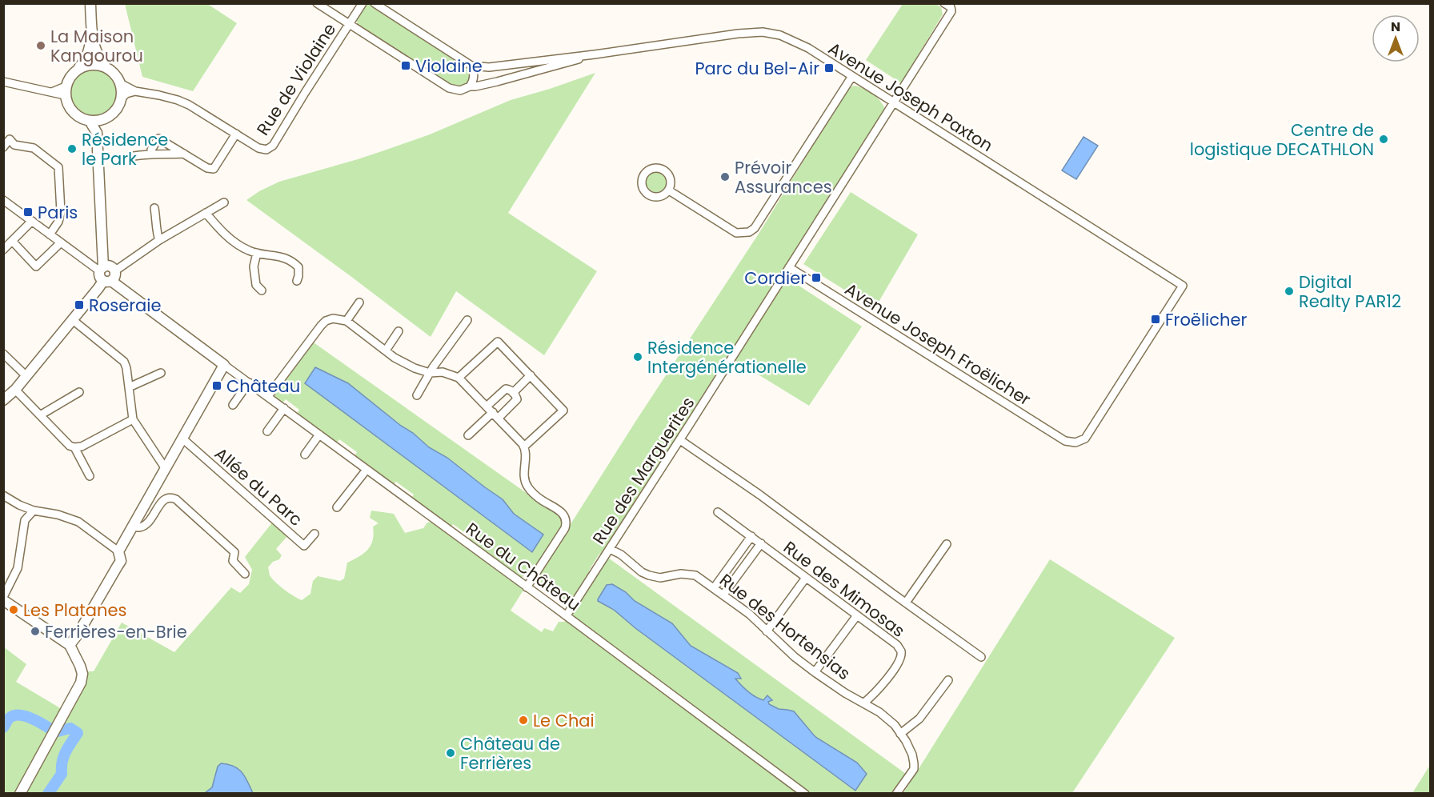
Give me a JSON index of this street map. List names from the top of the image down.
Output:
{
  "streets": {
    "street": [
      "Rue de Violaine",
      "Avenue Joseph Paxton",
      "Avenue Joseph Froëlicher",
      "Rue des Marguerites",
      "Allée du Parc",
      "Rue du Château",
      "Rue des Mimosas",
      "Rue des Hortensias"
    ]
  },
  "crossings": [
    ["Rue de Violaine", "Avenue Joseph Paxton"],
    ["Avenue Joseph Paxton", "Avenue Joseph Froëlicher"],
    ["Avenue Joseph Froëlicher", "Rue des Marguerites"],
    ["Rue des Marguerites", "Rue du Château"],
    ["Rue des Marguerites", "Rue des Hortensias"],
    ["Rue des Mimosas", "Rue des Hortensias"]
  ],
  "places": {
    "other": [
      "La Maison Kangourou",
      "Centre de logistique DECATHLON",
      "Résidence le Park",
      "Prévoir Assurances",
      "Digital Realty PAR12",
      "Résidence Intergénérationelle",
      "Les Platanes",
      "Ferrières-en-Brie",
      "Le Chai",
      "Château de Ferrières"
    ],
    "transit": [
      "Violaine",
      "Parc du Bel-Air",
      "Paris",
      "Cordier",
      "Roseraie",
      "Froëlicher",
      "Château"
    ]
  },
  "north": "top"
}
